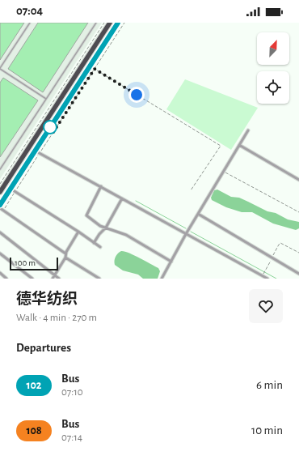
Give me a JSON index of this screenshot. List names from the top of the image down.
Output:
{
  "lines": ["bus line 102"],
  "scale_bar": "100 m",
  "north": "top right",
  "page": {
    "status": "07:04",
    "scale": "100 m",
    "heading": [
      ["德华纺织", "Walk · 4 min · 270 m"],
      "Departures"
    ],
    "list": [
      {
        "mark": "102",
        "name": "Bus",
        "note": "07:10",
        "value": "6 min"
      },
      {
        "mark": "108",
        "name": "Bus",
        "note": "07:14",
        "value": "10 min"
      }
    ]
  }
}
